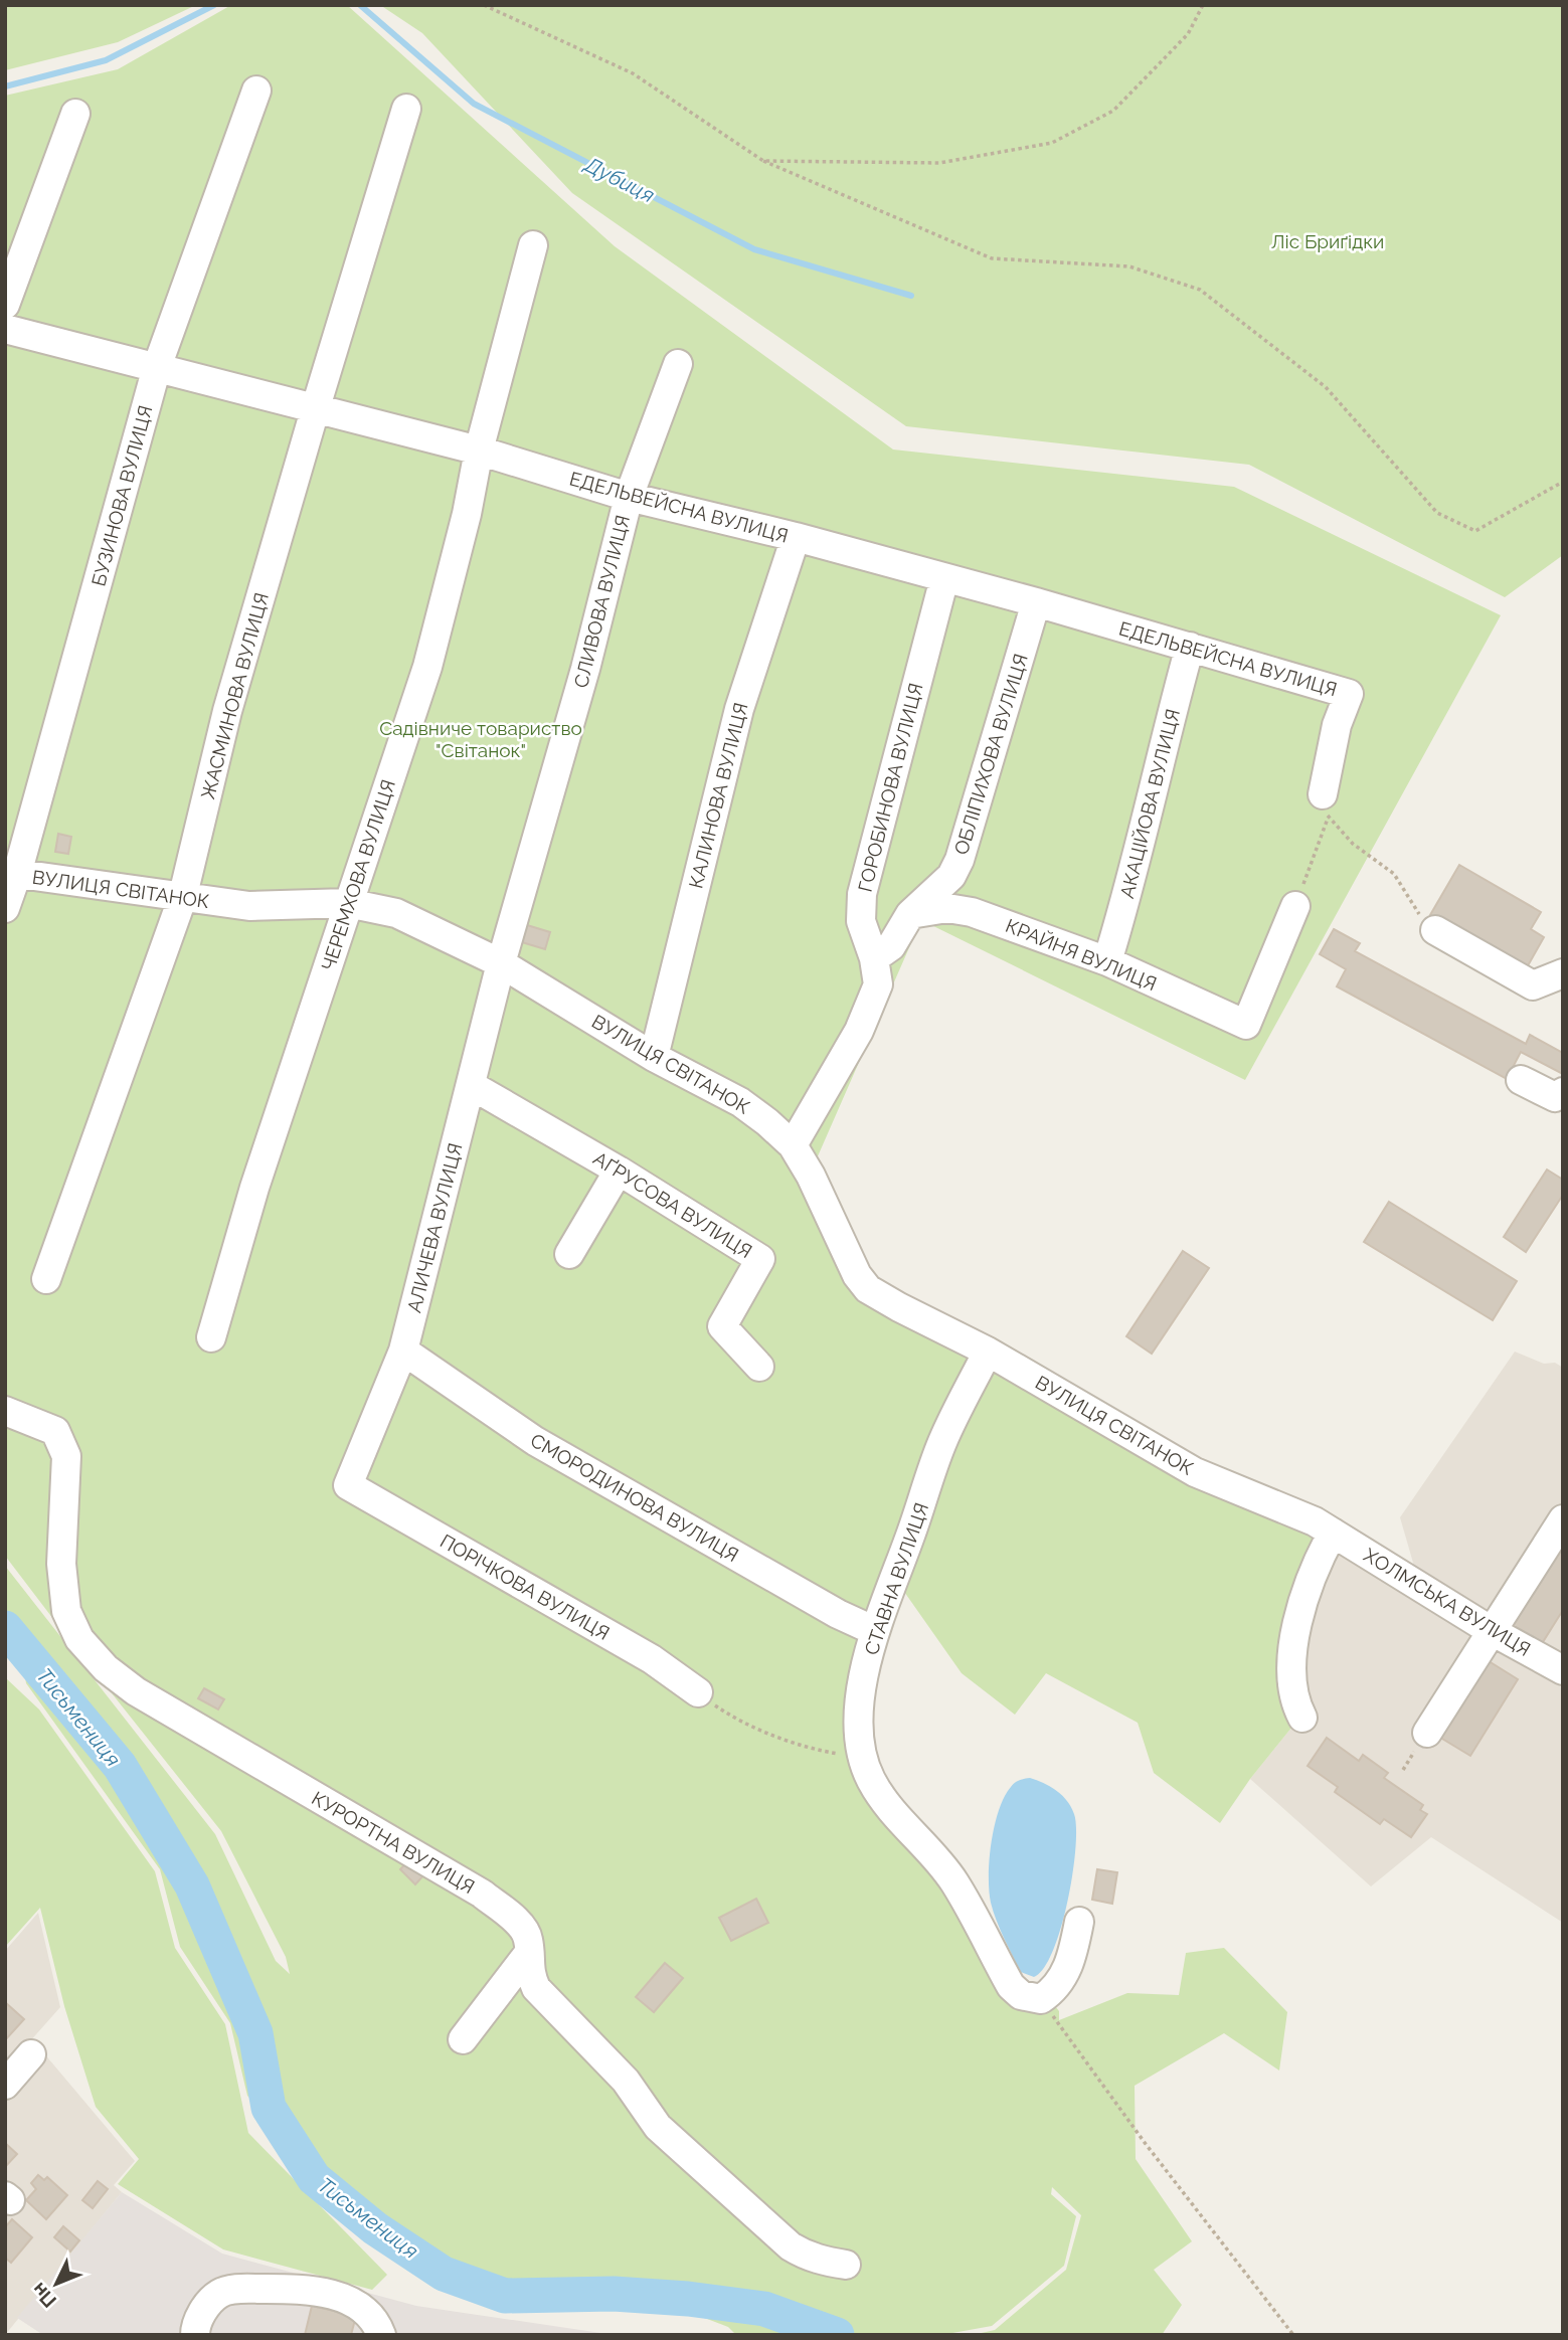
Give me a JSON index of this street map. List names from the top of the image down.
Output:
{
  "streets": {
    "street": [
      "БУЗИНОВА ВУЛИЦЯ",
      "ЕДЕЛЬВЕЙСНА ВУЛИЦЯ",
      "СЛИВОВА ВУЛИЦЯ",
      "ЖАСМИНОВА ВУЛИЦЯ",
      "ОБЛІПИХОВА ВУЛИЦЯ",
      "ГОРОБИНОВА ВУЛИЦЯ",
      "КАЛИНОВА ВУЛИЦЯ",
      "АКАЦІЙОВА ВУЛИЦЯ",
      "ЧЕРЕМХОВА ВУЛИЦЯ",
      "ВУЛИЦЯ СВІТАНОК",
      "КРАЙНЯ ВУЛИЦЯ",
      "АҐРУСОВА ВУЛИЦЯ",
      "АЛИЧЕВА ВУЛИЦЯ",
      "СМОРОДИНОВА ВУЛИЦЯ",
      "СТАВНА ВУЛИЦЯ",
      "ПОРІЧКОВА ВУЛИЦЯ",
      "ХОЛМСЬКА ВУЛИЦЯ",
      "КУРОРТНА ВУЛИЦЯ"
    ]
  },
  "crossings": [
    ["БУЗИНОВА ВУЛИЦЯ", "ЕДЕЛЬВЕЙСНА ВУЛИЦЯ"],
    ["БУЗИНОВА ВУЛИЦЯ", "ВУЛИЦЯ СВІТАНОК"],
    ["ЕДЕЛЬВЕЙСНА ВУЛИЦЯ", "СЛИВОВА ВУЛИЦЯ"],
    ["ЕДЕЛЬВЕЙСНА ВУЛИЦЯ", "ЖАСМИНОВА ВУЛИЦЯ"],
    ["ЕДЕЛЬВЕЙСНА ВУЛИЦЯ", "ОБЛІПИХОВА ВУЛИЦЯ"],
    ["ЕДЕЛЬВЕЙСНА ВУЛИЦЯ", "ГОРОБИНОВА ВУЛИЦЯ"],
    ["ЕДЕЛЬВЕЙСНА ВУЛИЦЯ", "КАЛИНОВА ВУЛИЦЯ"],
    ["ЕДЕЛЬВЕЙСНА ВУЛИЦЯ", "АКАЦІЙОВА ВУЛИЦЯ"],
    ["ЕДЕЛЬВЕЙСНА ВУЛИЦЯ", "ЧЕРЕМХОВА ВУЛИЦЯ"],
    ["СЛИВОВА ВУЛИЦЯ", "ВУЛИЦЯ СВІТАНОК"],
    ["СЛИВОВА ВУЛИЦЯ", "АЛИЧЕВА ВУЛИЦЯ"],
    ["ЖАСМИНОВА ВУЛИЦЯ", "ВУЛИЦЯ СВІТАНОК"],
    ["ОБЛІПИХОВА ВУЛИЦЯ", "ГОРОБИНОВА ВУЛИЦЯ"],
    ["ОБЛІПИХОВА ВУЛИЦЯ", "КРАЙНЯ ВУЛИЦЯ"],
    ["ГОРОБИНОВА ВУЛИЦЯ", "ВУЛИЦЯ СВІТАНОК"],
    ["КАЛИНОВА ВУЛИЦЯ", "ВУЛИЦЯ СВІТАНОК"],
    ["АКАЦІЙОВА ВУЛИЦЯ", "КРАЙНЯ ВУЛИЦЯ"],
    ["ЧЕРЕМХОВА ВУЛИЦЯ", "ВУЛИЦЯ СВІТАНОК"],
    ["ВУЛИЦЯ СВІТАНОК", "АЛИЧЕВА ВУЛИЦЯ"],
    ["ВУЛИЦЯ СВІТАНОК", "СТАВНА ВУЛИЦЯ"],
    ["ВУЛИЦЯ СВІТАНОК", "ХОЛМСЬКА ВУЛИЦЯ"],
    ["АҐРУСОВА ВУЛИЦЯ", "АЛИЧЕВА ВУЛИЦЯ"],
    ["АЛИЧЕВА ВУЛИЦЯ", "СМОРОДИНОВА ВУЛИЦЯ"],
    ["АЛИЧЕВА ВУЛИЦЯ", "ПОРІЧКОВА ВУЛИЦЯ"],
    ["СМОРОДИНОВА ВУЛИЦЯ", "СТАВНА ВУЛИЦЯ"]
  ],
  "water": ["Дубиця", "Тисьмениця"],
  "parks": ["Ліс Бриґідки", "Садівниче товариство \"Світанок\""],
  "north": "bottom left"
}
